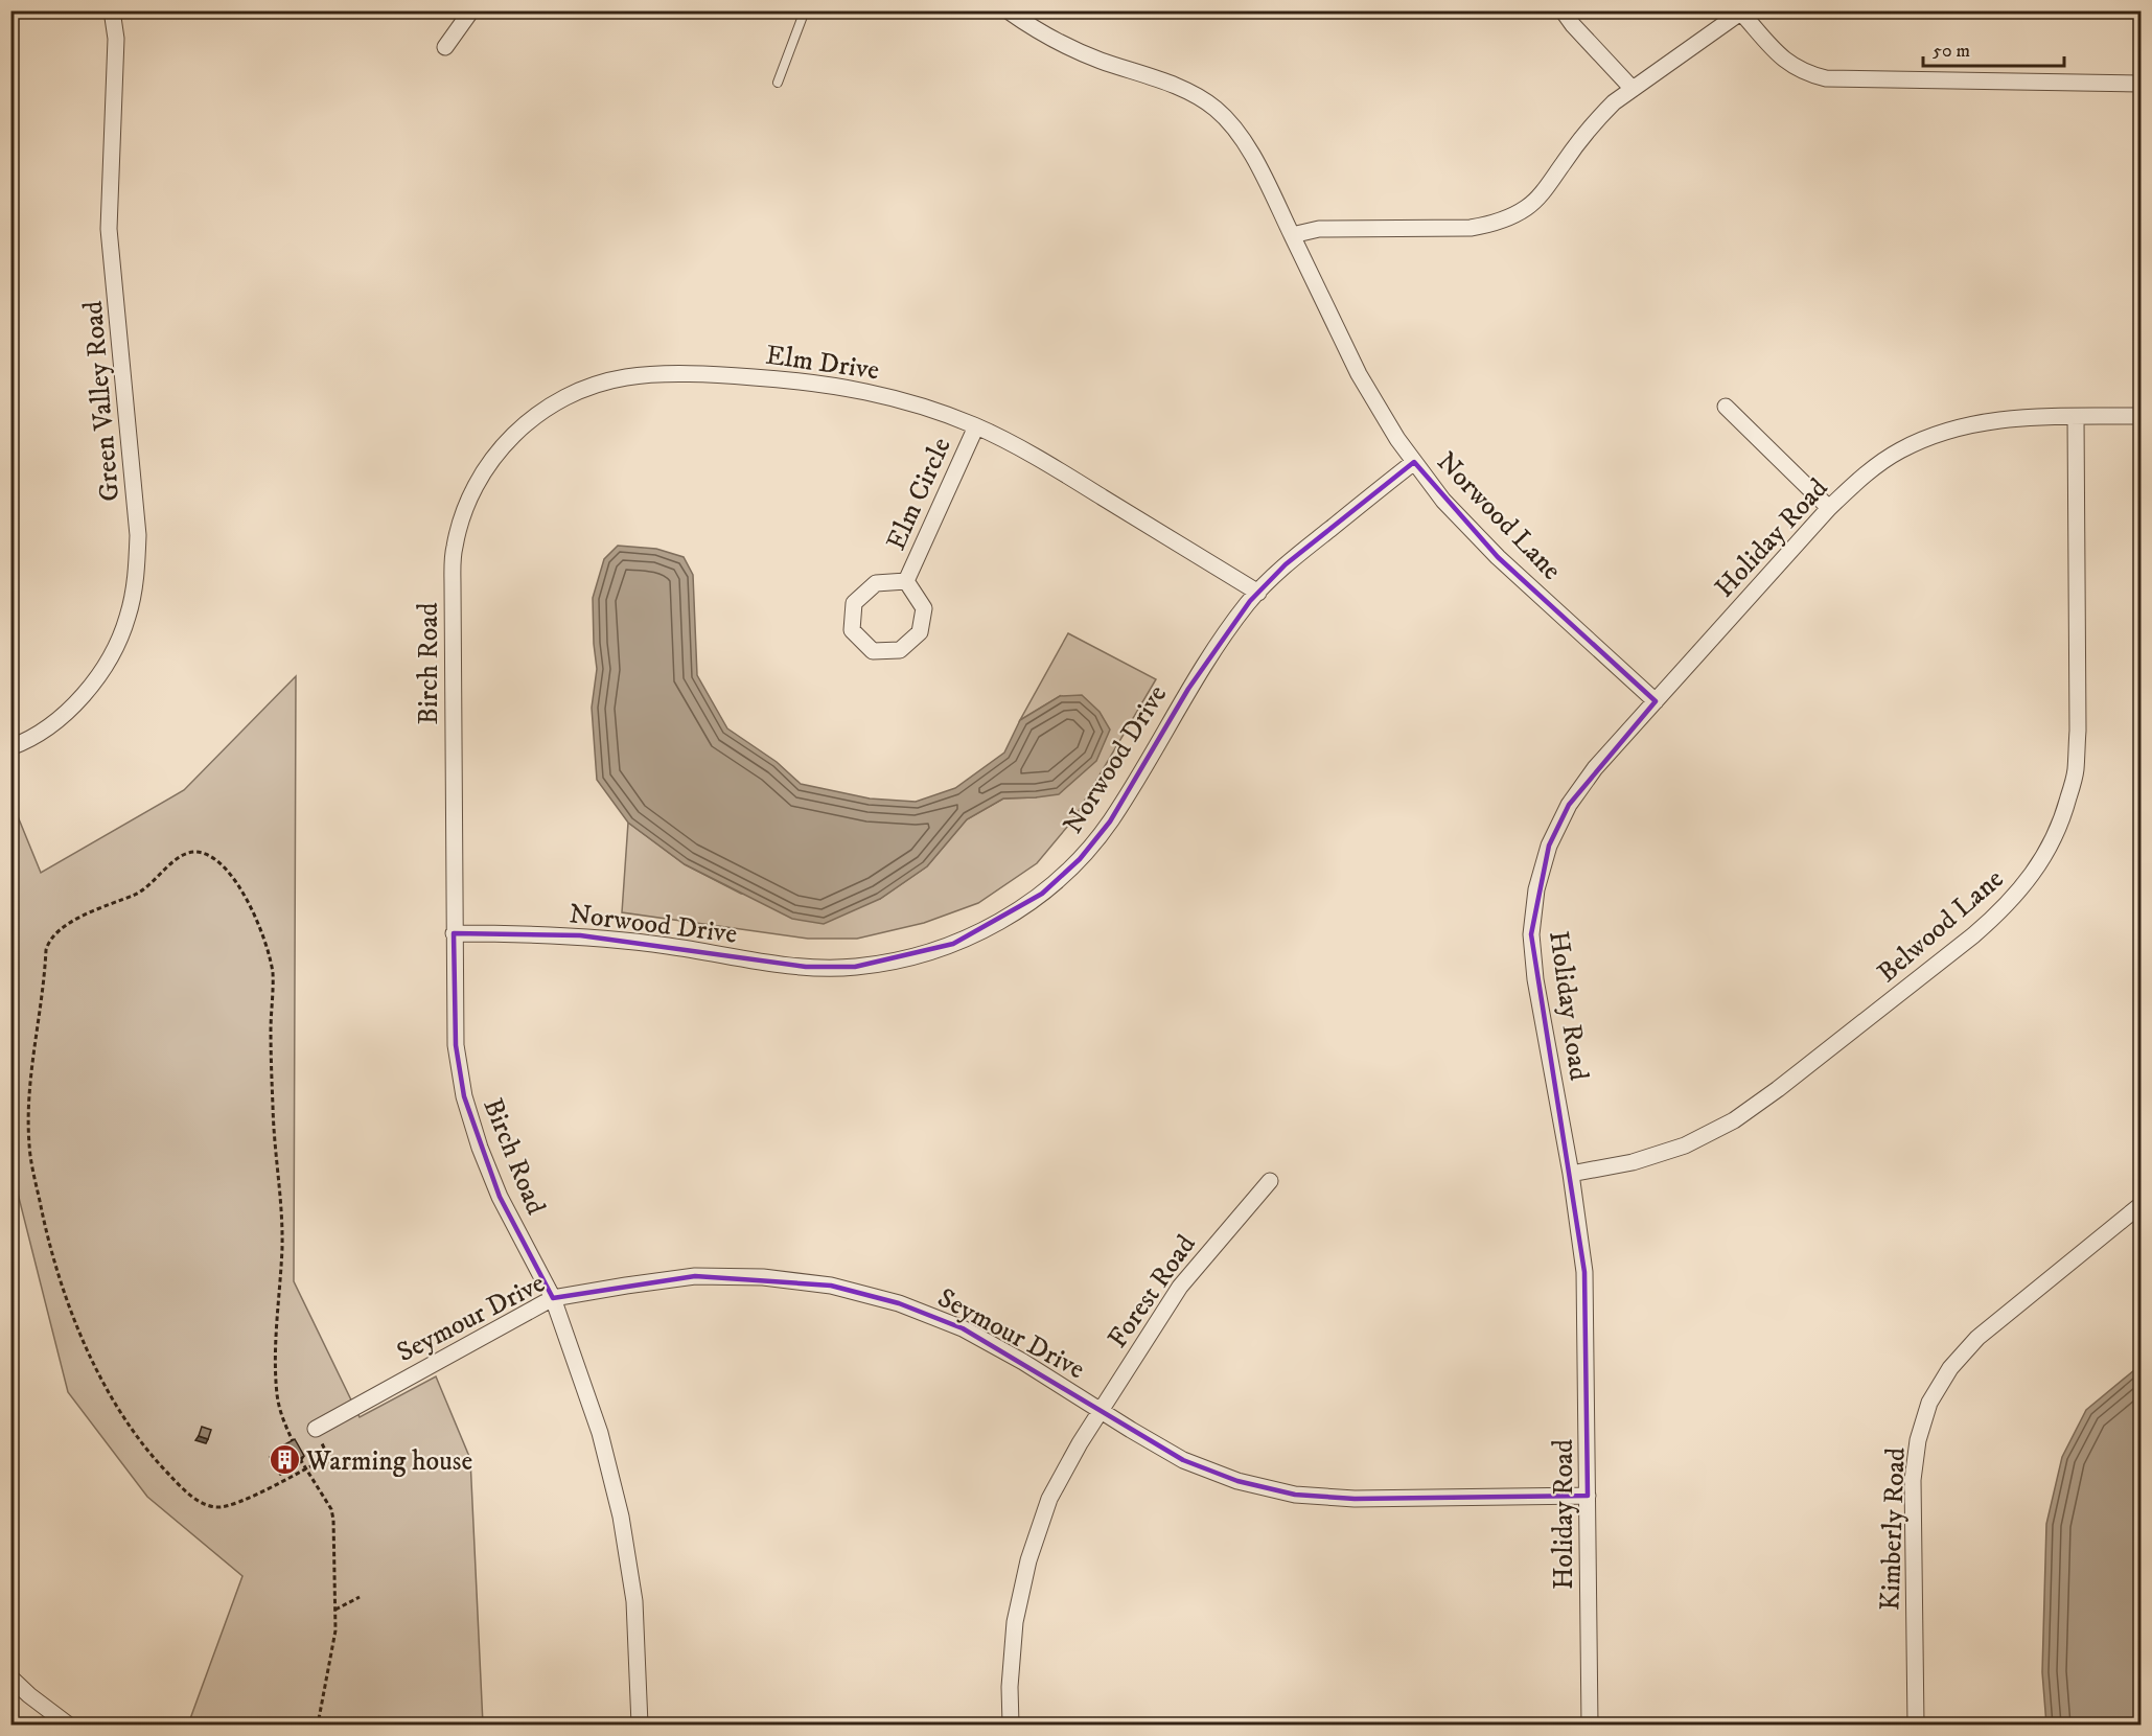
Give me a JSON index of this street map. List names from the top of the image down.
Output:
{
  "streets": {
    "street": [
      "Elm Drive",
      "Green Valley Road",
      "Elm Circle",
      "Norwood Lane",
      "Holiday Road",
      "Birch Road",
      "Norwood Drive",
      "Belwood Lane",
      "Forest Road",
      "Seymour Drive",
      "Kimberly Road"
    ]
  },
  "crossings": [
    ["Elm Drive", "Elm Circle"],
    ["Elm Drive", "Birch Road"],
    ["Elm Drive", "Norwood Drive"],
    ["Norwood Lane", "Holiday Road"],
    ["Norwood Lane", "Norwood Drive"],
    ["Holiday Road", "Belwood Lane"],
    ["Holiday Road", "Seymour Drive"],
    ["Birch Road", "Norwood Drive"],
    ["Birch Road", "Seymour Drive"],
    ["Forest Road", "Seymour Drive"]
  ],
  "places": {
    "building": ["Warming house"]
  },
  "scale_bar": "50 m"
}
